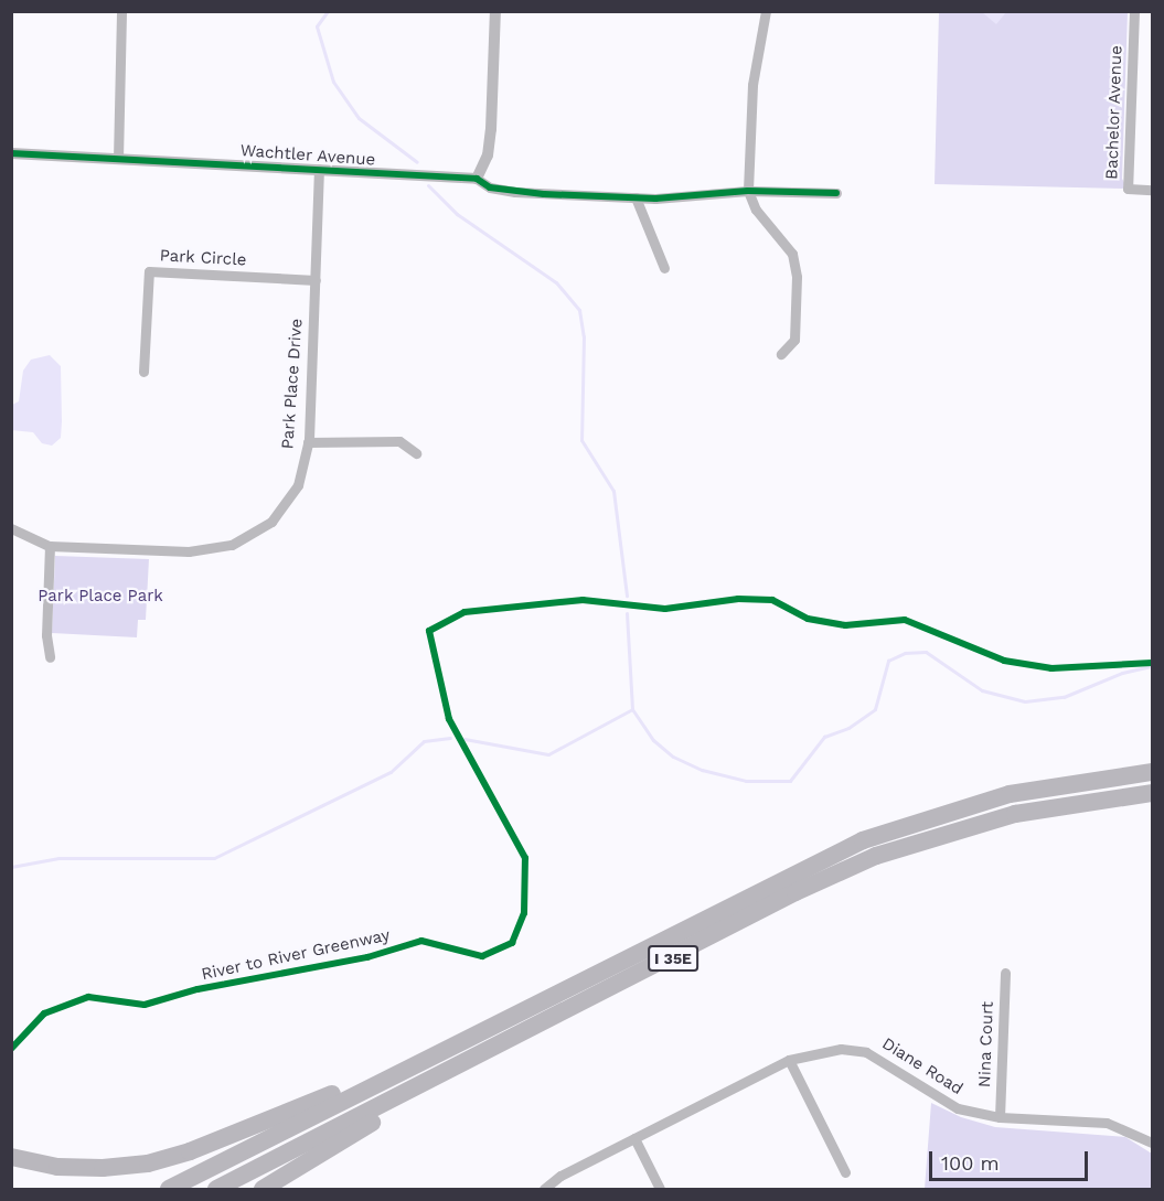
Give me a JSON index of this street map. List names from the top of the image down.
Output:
{
  "streets": {
    "highway": ["I 35E"],
    "street": [
      "Bachelor Avenue",
      "Wachtler Avenue",
      "Park Circle",
      "Park Place Drive",
      "Nina Court",
      "Diane Road"
    ],
    "cycle path": ["River to River Greenway"]
  },
  "crossings": [
    ["Wachtler Avenue", "Park Place Drive"],
    ["Park Circle", "Park Place Drive"],
    ["Nina Court", "Diane Road"]
  ],
  "parks": ["Park Place Park"],
  "scale_bar": "100 m"
}
